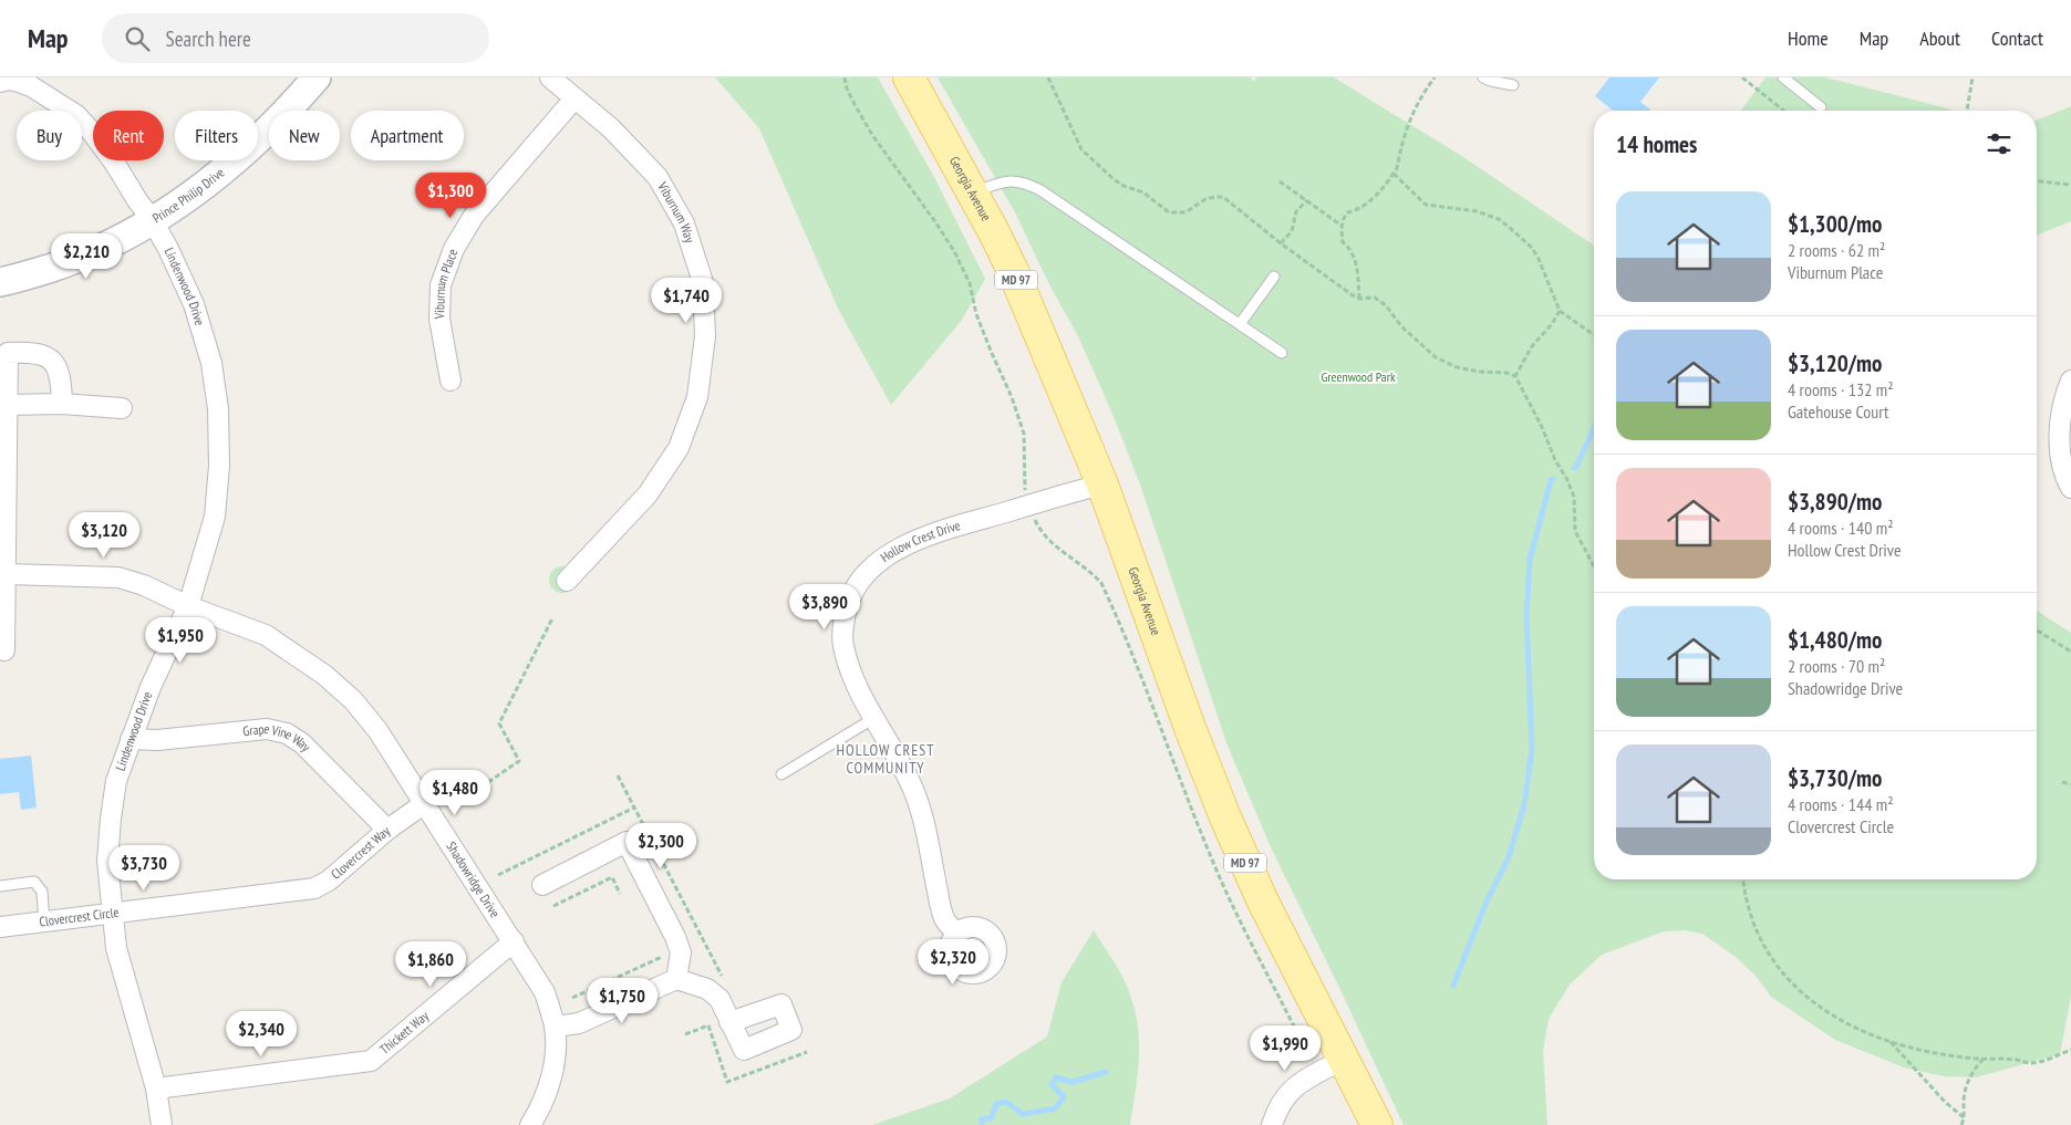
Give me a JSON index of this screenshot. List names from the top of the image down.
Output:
{
  "streets": {
    "main road": ["Georgia Avenue", "MD 97"],
    "street": [
      "Prince Philip Drive",
      "Viburnum Way",
      "Viburnum Place",
      "Lindenwood Drive",
      "Hollow Crest Drive",
      "Grape Vine Way",
      "Clovercrest Way",
      "Shadowridge Drive",
      "Clovercrest Circle",
      "Thickett Way"
    ]
  },
  "crossings": [
    ["Georgia Avenue", "Hollow Crest Drive"],
    ["Prince Philip Drive", "Lindenwood Drive"],
    ["Viburnum Way", "Viburnum Place"],
    ["Lindenwood Drive", "Grape Vine Way"],
    ["Lindenwood Drive", "Shadowridge Drive"],
    ["Lindenwood Drive", "Clovercrest Circle"],
    ["Lindenwood Drive", "Thickett Way"],
    ["Grape Vine Way", "Clovercrest Way"],
    ["Clovercrest Way", "Shadowridge Drive"],
    ["Clovercrest Way", "Clovercrest Circle"],
    ["Shadowridge Drive", "Thickett Way"]
  ],
  "districts": ["HOLLOW CREST COMMUNITY"],
  "parks": ["Greenwood Park"],
  "page": {
    "header": "Map",
    "search": "Search here",
    "nav": [
      "Home",
      "Map",
      "About",
      "Contact"
    ],
    "chip": [
      "Buy",
      "Rent",
      "Filters",
      "New",
      "Apartment"
    ],
    "heading": "14 homes",
    "price": [
      "$1,300",
      "$2,210",
      "$1,740",
      "$3,120",
      "$3,890",
      "$1,950",
      "$1,480",
      "$2,300",
      "$3,730",
      "$2,320",
      "$1,860",
      "$1,750",
      "$2,340",
      "$1,990"
    ],
    "list": [
      {
        "name": "$1,300/mo",
        "note": "2 rooms · 62 m² · Viburnum Place"
      },
      {
        "name": "$3,120/mo",
        "note": "4 rooms · 132 m² · Gatehouse Court"
      },
      {
        "name": "$3,890/mo",
        "note": "4 rooms · 140 m² · Hollow Crest Drive"
      },
      {
        "name": "$1,480/mo",
        "note": "2 rooms · 70 m² · Shadowridge Drive"
      },
      {
        "name": "$3,730/mo",
        "note": "4 rooms · 144 m² · Clovercrest Circle"
      }
    ]
  }
}
